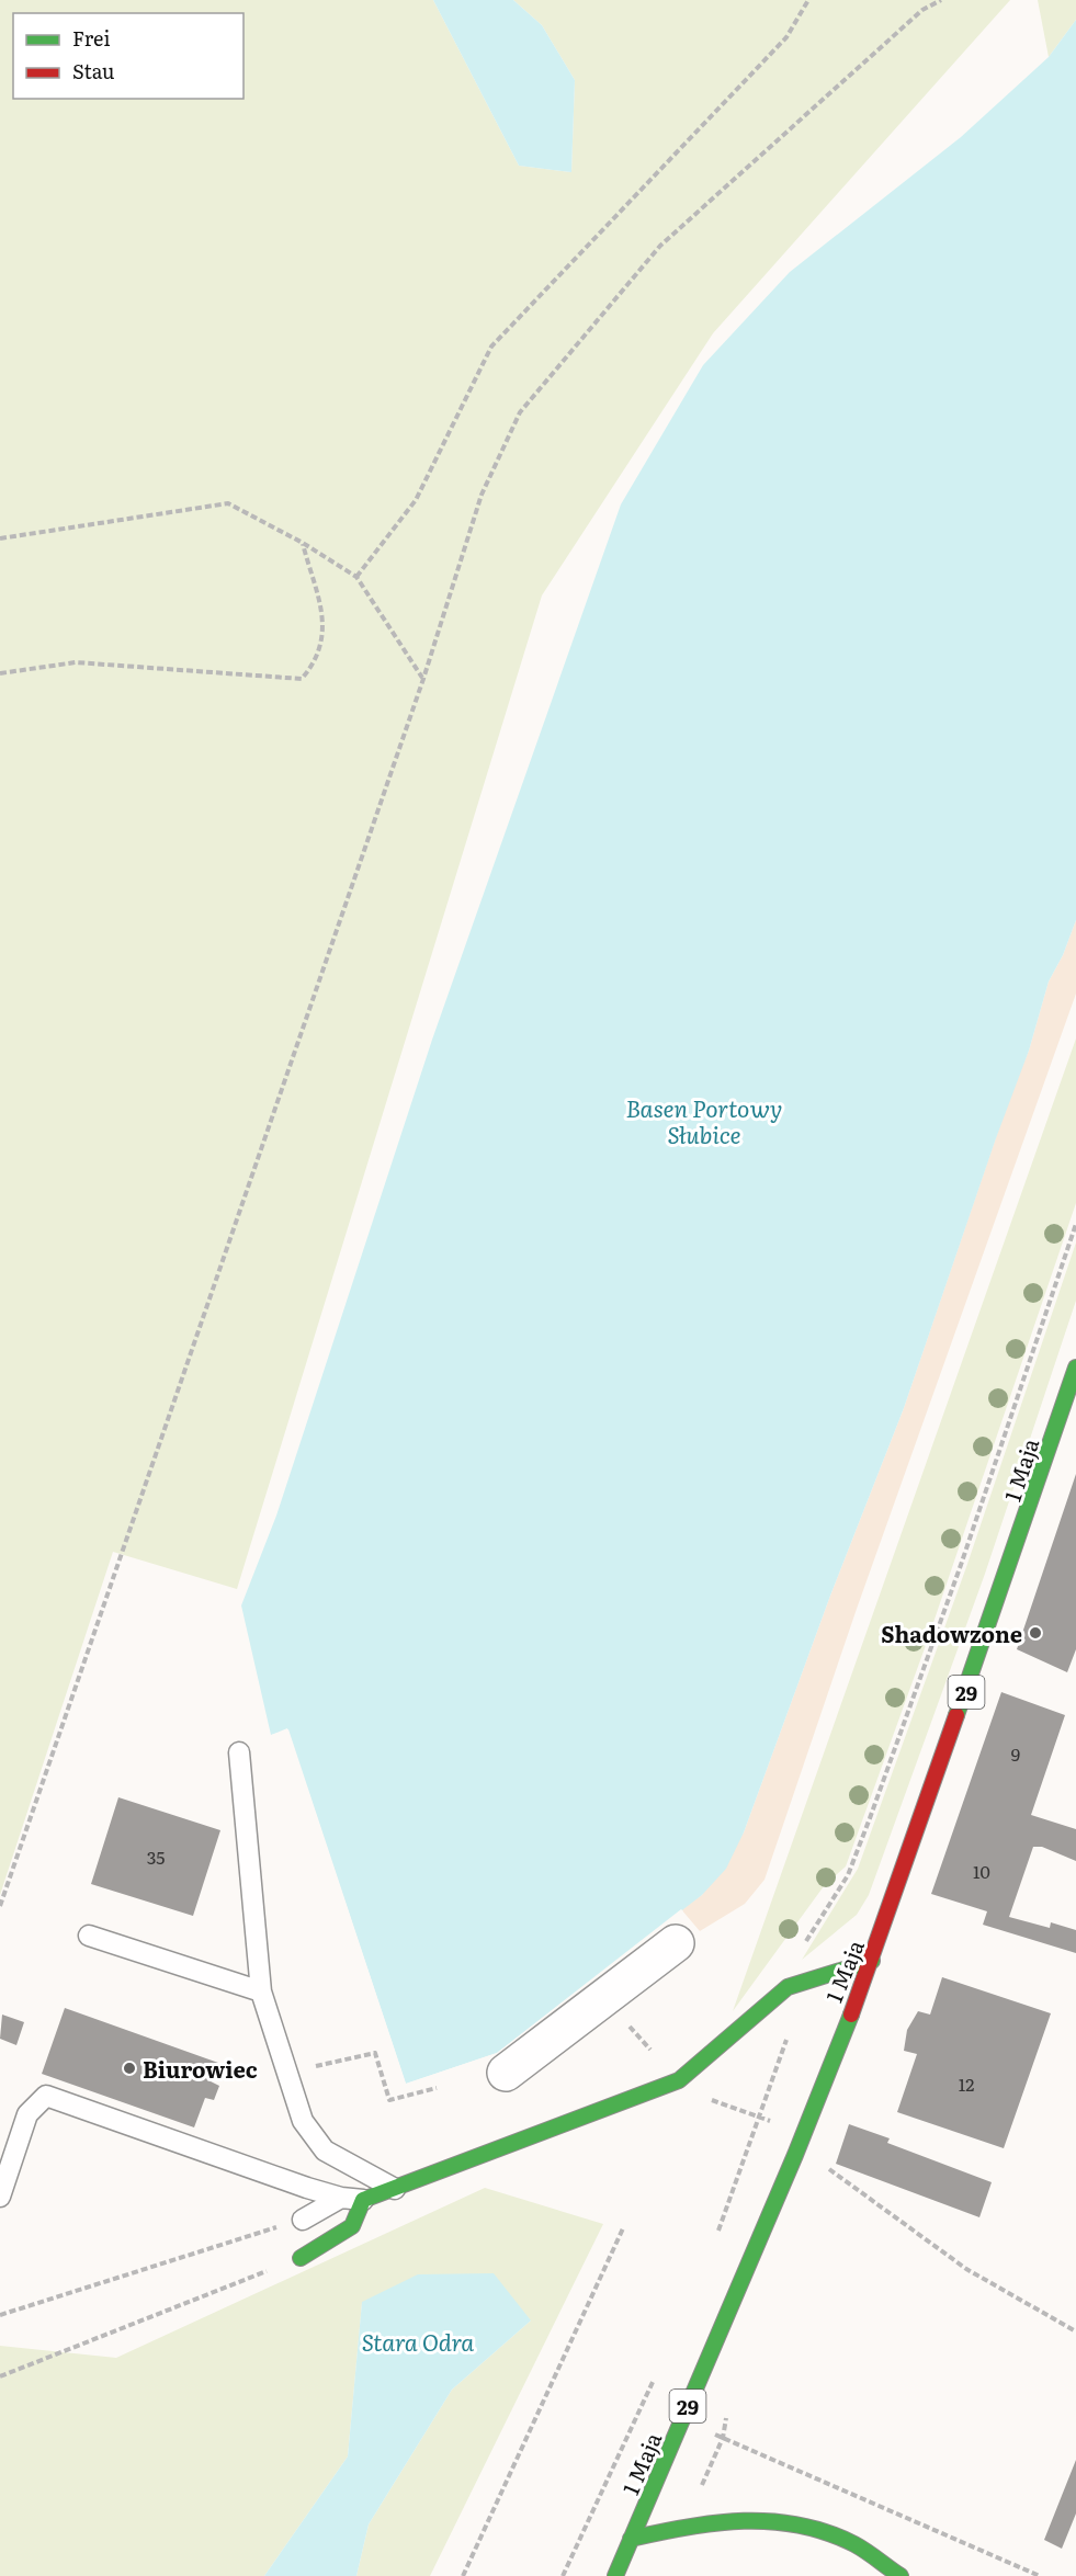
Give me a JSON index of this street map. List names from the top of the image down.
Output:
{
  "streets": {
    "main road": ["1 Maja", "29"]
  },
  "water": ["Basen Portowy Słubice", "Stara Odra"],
  "places": ["Shadowzone", "Biurowiec"],
  "house_numbers": [
    "9",
    "35",
    "10",
    "12"
  ],
  "legend": ["Frei", "Stau"]
}
